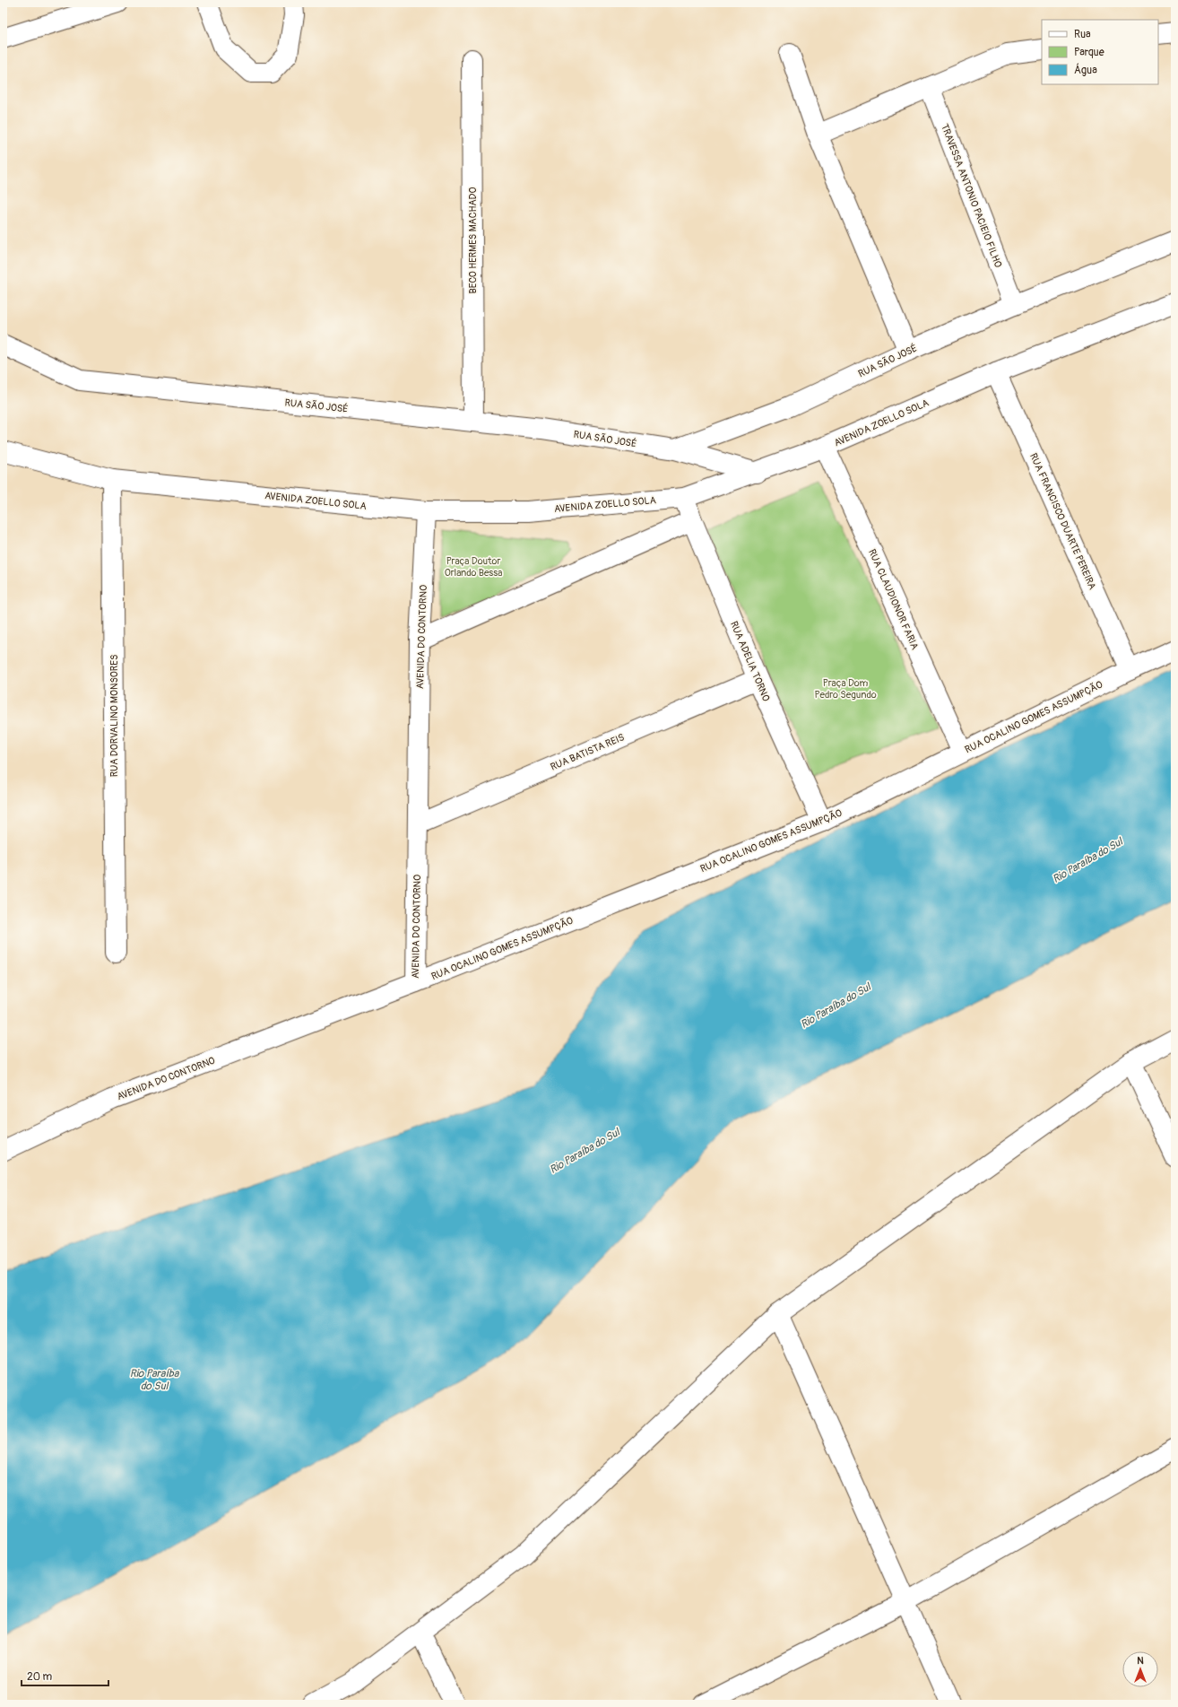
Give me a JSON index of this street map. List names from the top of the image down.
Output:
{
  "streets": {
    "street": [
      "TRAVESSA ANTONIO PACIEIO FILHO",
      "BECO HERMES MACHADO",
      "RUA SÃO JOSÉ",
      "AVENIDA ZOELLO SOLA",
      "RUA FRANCISCO DUARTE PEREIRA",
      "RUA CLAUDIONOR FARIA",
      "AVENIDA DO CONTORNO",
      "RUA ADELIA TORNO",
      "RUA DORVALINO MONSORES",
      "RUA OCALINO GOMES ASSUMPÇÃO",
      "RUA BATISTA REIS"
    ]
  },
  "crossings": [
    ["TRAVESSA ANTONIO PACIEIO FILHO", "RUA SÃO JOSÉ"],
    ["BECO HERMES MACHADO", "RUA SÃO JOSÉ"],
    ["AVENIDA ZOELLO SOLA", "RUA FRANCISCO DUARTE PEREIRA"],
    ["AVENIDA ZOELLO SOLA", "RUA CLAUDIONOR FARIA"],
    ["AVENIDA ZOELLO SOLA", "AVENIDA DO CONTORNO"],
    ["AVENIDA ZOELLO SOLA", "RUA ADELIA TORNO"],
    ["AVENIDA ZOELLO SOLA", "RUA DORVALINO MONSORES"],
    ["RUA FRANCISCO DUARTE PEREIRA", "RUA OCALINO GOMES ASSUMPÇÃO"],
    ["RUA CLAUDIONOR FARIA", "RUA OCALINO GOMES ASSUMPÇÃO"],
    ["AVENIDA DO CONTORNO", "RUA OCALINO GOMES ASSUMPÇÃO"],
    ["AVENIDA DO CONTORNO", "RUA BATISTA REIS"],
    ["RUA ADELIA TORNO", "RUA OCALINO GOMES ASSUMPÇÃO"],
    ["RUA ADELIA TORNO", "RUA BATISTA REIS"]
  ],
  "water": ["Rio Paraíba do Sul"],
  "parks": ["Praça Doutor Orlando Bessa", "Praça Dom Pedro Segundo"],
  "legend": ["Rua", "Parque", "Água"],
  "scale_bar": "20 m",
  "north": "top"
}
